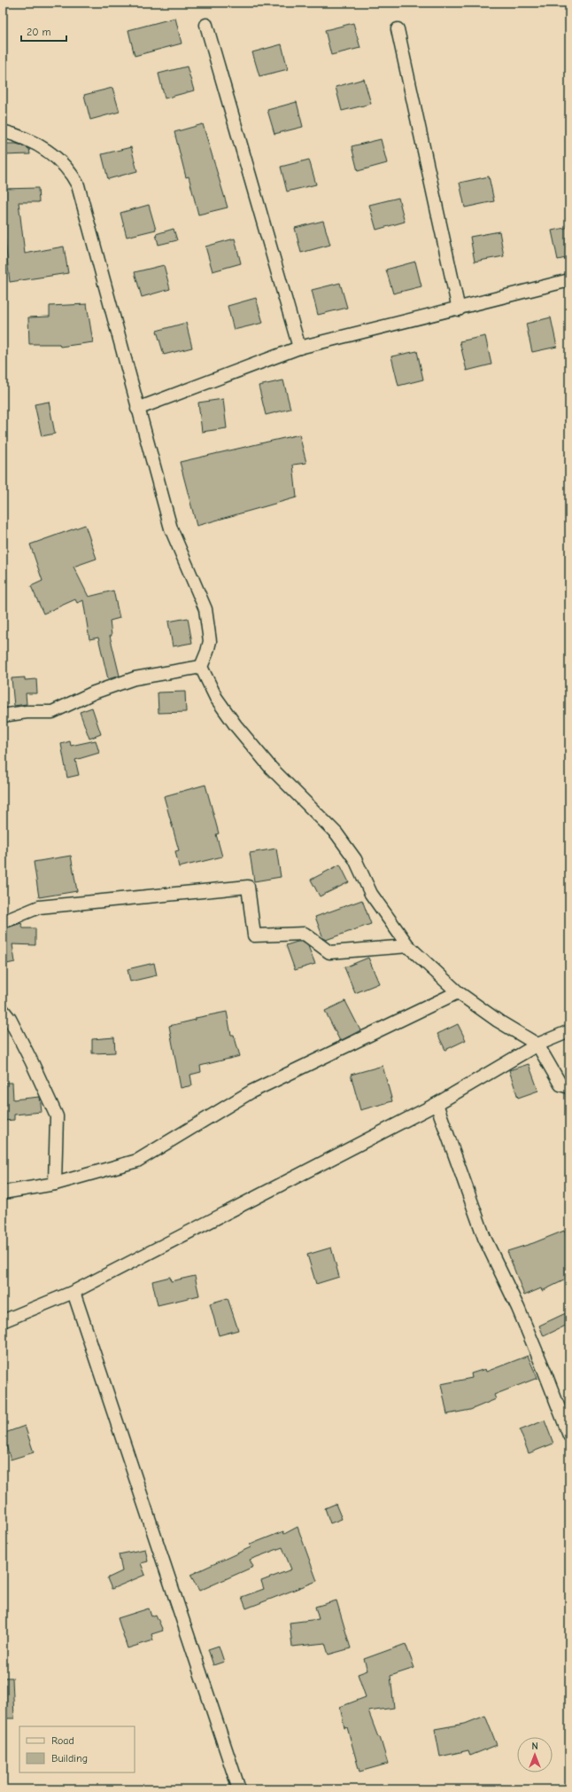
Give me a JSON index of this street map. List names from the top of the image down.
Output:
{
  "legend": ["Road", "Building"],
  "scale_bar": "20 m",
  "north": "top"
}
